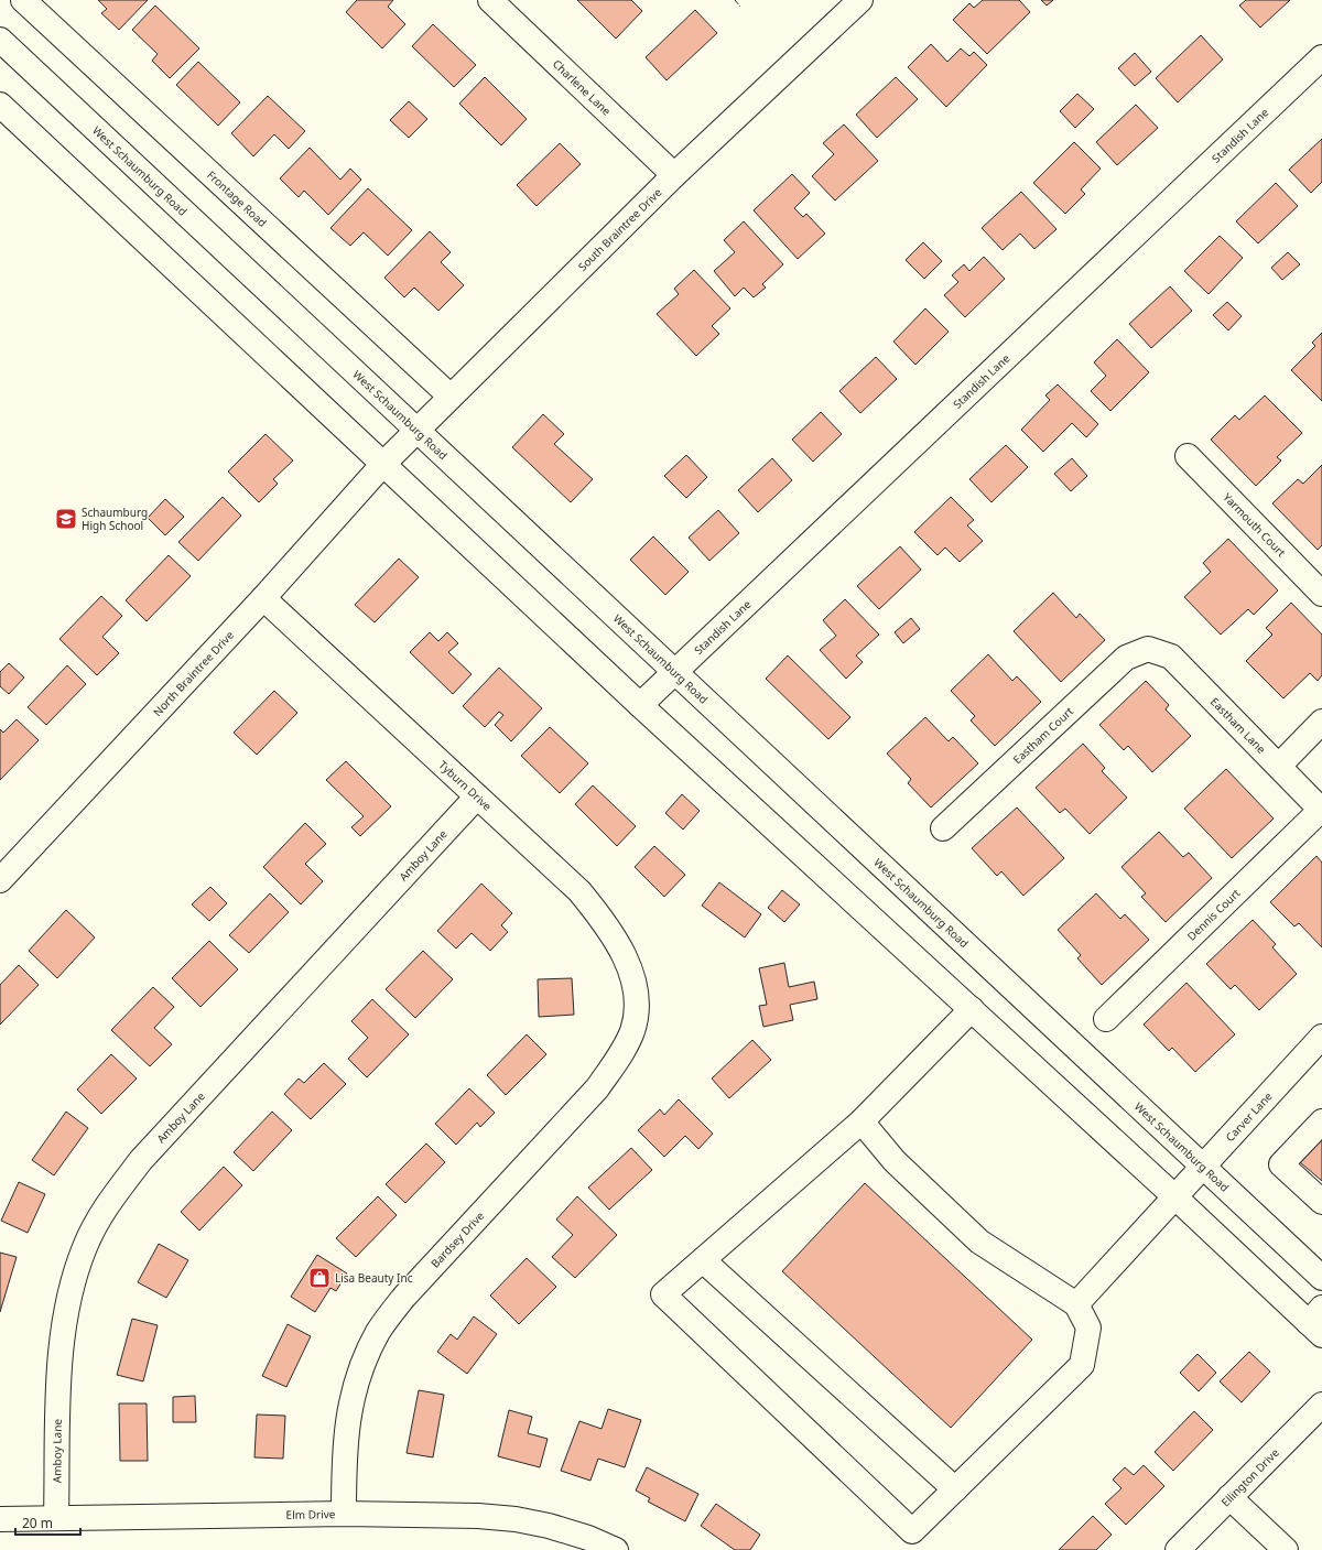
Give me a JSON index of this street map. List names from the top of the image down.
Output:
{
  "streets": {
    "street": [
      "Charlene Lane",
      "Standish Lane",
      "West Schaumburg Road",
      "Frontage Road",
      "South Braintree Drive",
      "Yarmouth Court",
      "North Braintree Drive",
      "Eastham Lane",
      "Eastham Court",
      "Tyburn Drive",
      "Amboy Lane",
      "Dennis Court",
      "Carver Lane",
      "Bardsey Drive",
      "Ellington Drive",
      "Elm Drive"
    ]
  },
  "crossings": [
    ["Charlene Lane", "South Braintree Drive"],
    ["Standish Lane", "West Schaumburg Road"],
    ["West Schaumburg Road", "South Braintree Drive"],
    ["West Schaumburg Road", "Carver Lane"],
    ["Frontage Road", "South Braintree Drive"],
    ["South Braintree Drive", "North Braintree Drive"],
    ["North Braintree Drive", "Tyburn Drive"],
    ["Eastham Lane", "Eastham Court"],
    ["Eastham Lane", "Dennis Court"],
    ["Tyburn Drive", "Amboy Lane"],
    ["Tyburn Drive", "Bardsey Drive"],
    ["Amboy Lane", "Elm Drive"],
    ["Bardsey Drive", "Elm Drive"]
  ],
  "places": {
    "school or university": ["Schaumburg High School"],
    "shop": ["Lisa Beauty Inc"]
  },
  "scale_bar": "20 m"
}
